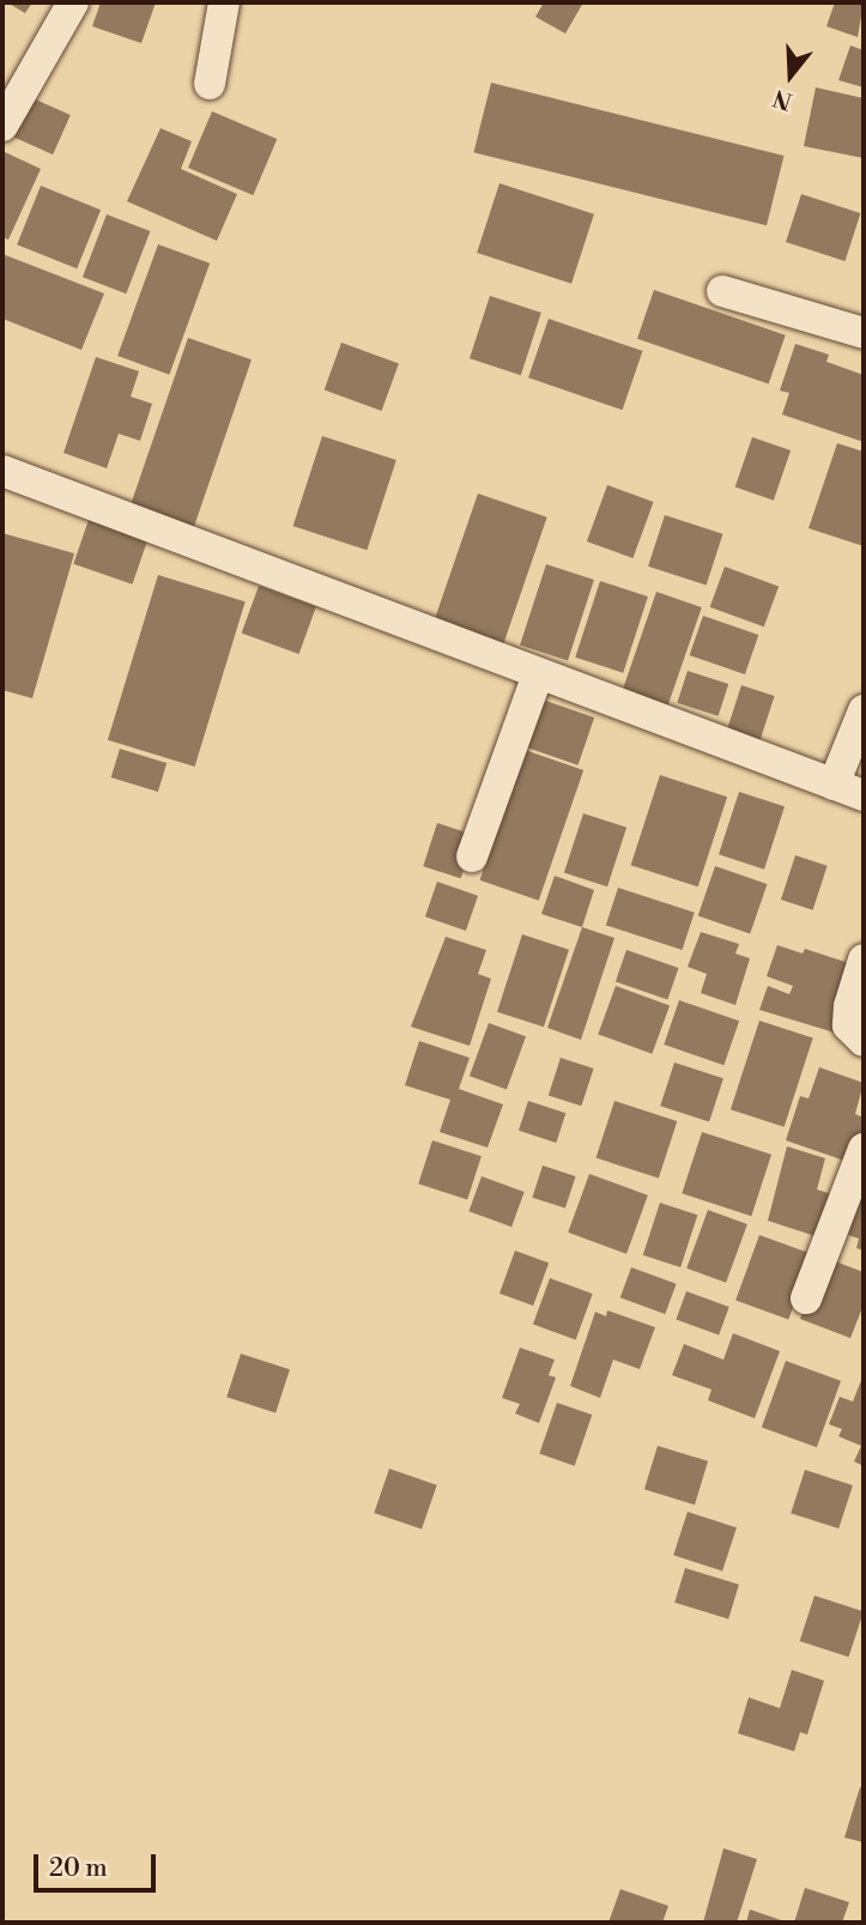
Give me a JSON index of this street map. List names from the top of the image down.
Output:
{
  "scale_bar": "20 m",
  "north": "bottom"
}
